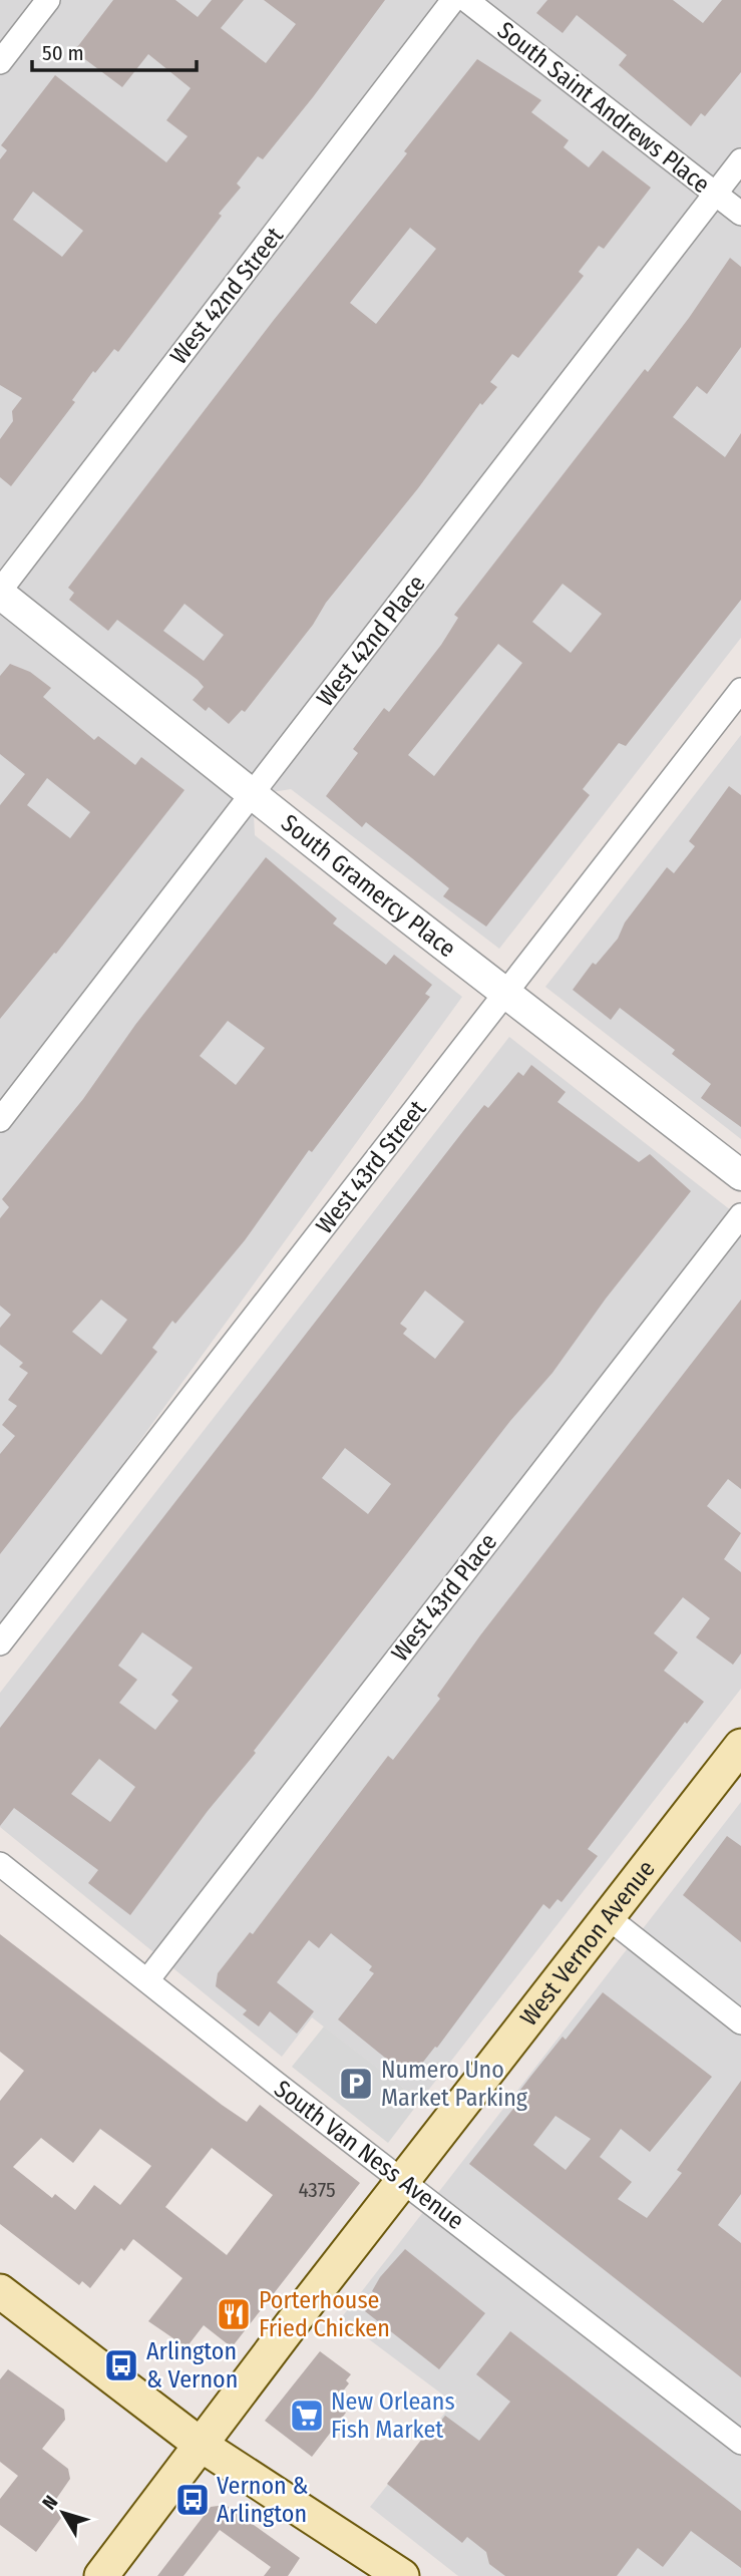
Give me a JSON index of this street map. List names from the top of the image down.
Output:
{
  "streets": {
    "main road": ["West Vernon Avenue"],
    "street": [
      "South Saint Andrews Place",
      "West 42nd Street",
      "West 42nd Place",
      "South Gramercy Place",
      "West 43rd Street",
      "West 43rd Place",
      "South Van Ness Avenue"
    ]
  },
  "crossings": [
    ["South Saint Andrews Place", "West 42nd Place"],
    ["West 42nd Street", "South Gramercy Place"],
    ["West 42nd Place", "South Gramercy Place"],
    ["South Gramercy Place", "West 43rd Street"],
    ["West 43rd Place", "South Van Ness Avenue"],
    ["West Vernon Avenue", "South Van Ness Avenue"]
  ],
  "places": {
    "parking": ["Numero Uno Market Parking"],
    "restaurant": ["Porterhouse Fried Chicken"],
    "bus stop": ["Arlington & Vernon", "Vernon & Arlington"],
    "supermarket": ["New Orleans Fish Market"]
  },
  "house_numbers": ["4375"],
  "scale_bar": "50 m",
  "north": "top left"
}
